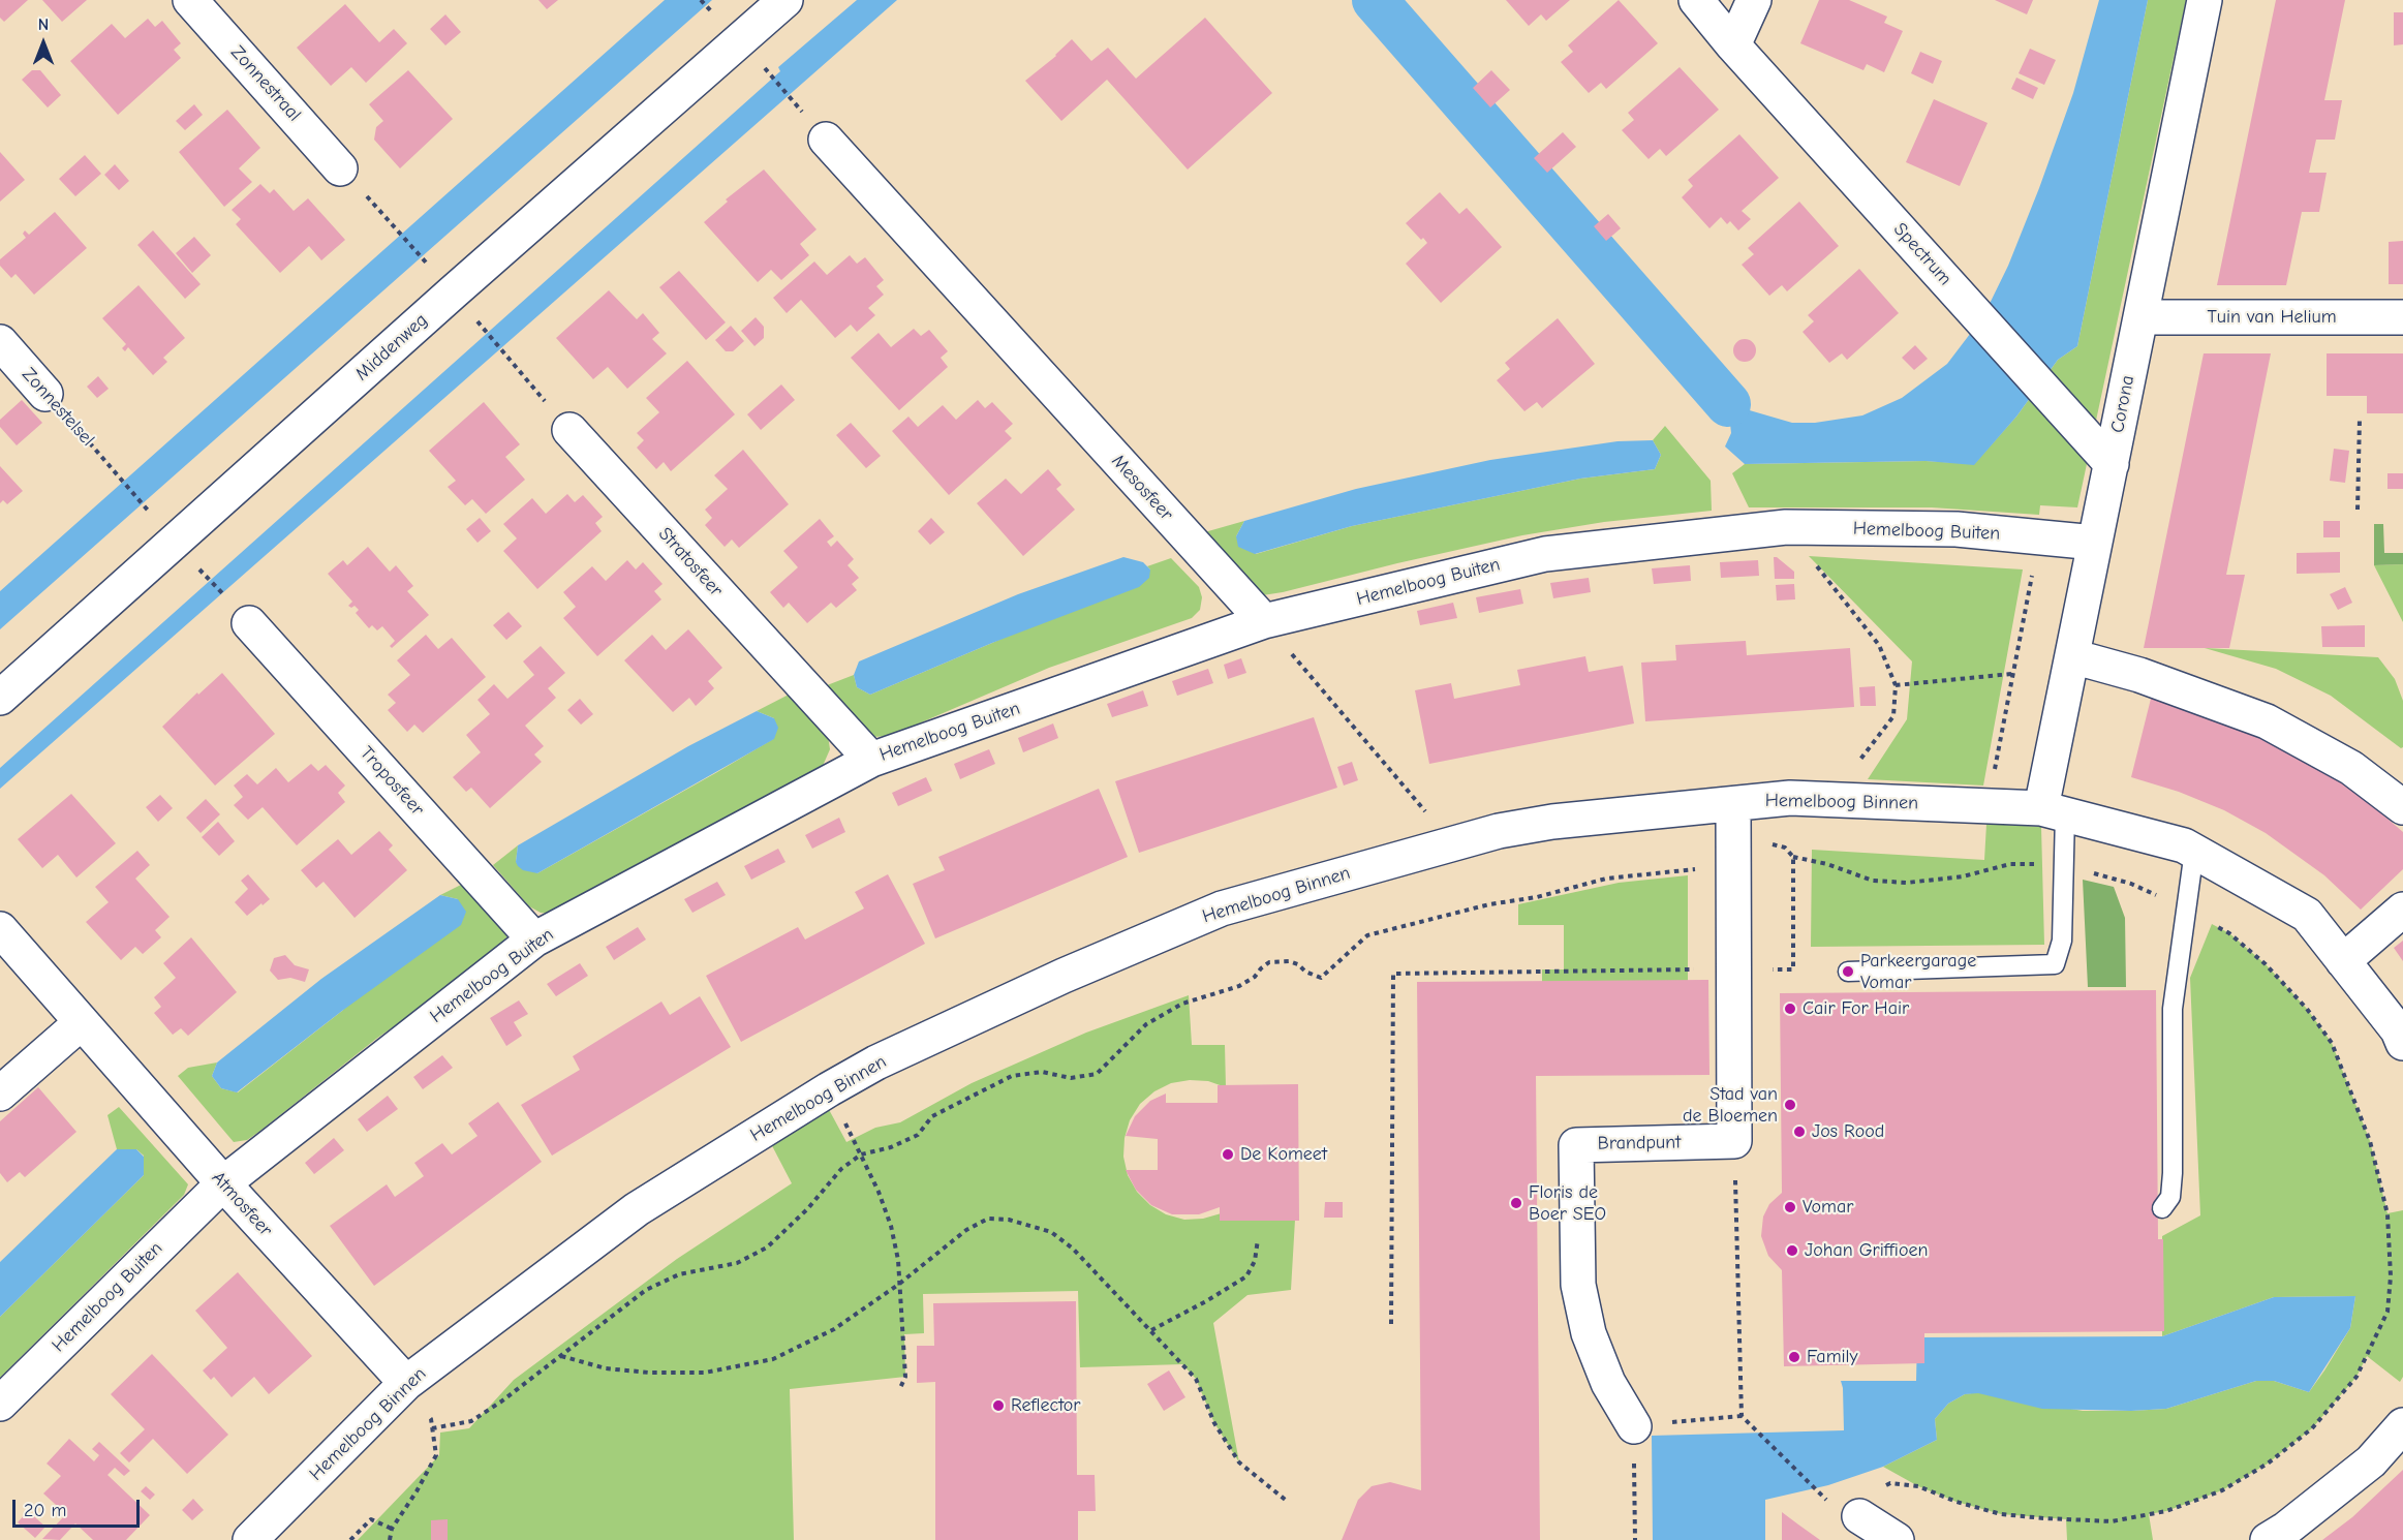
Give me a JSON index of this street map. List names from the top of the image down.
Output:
{
  "streets": {
    "street": [
      "Zonnestraal",
      "Spectrum",
      "Tuin van Helium",
      "Middenweg",
      "Corona",
      "Zonnestelsel",
      "Mesosfeer",
      "Hemelboog Buiten",
      "Stratosfeer",
      "Troposfeer",
      "Hemelboog Binnen",
      "Brandpunt",
      "Atmosfeer"
    ]
  },
  "crossings": [
    ["Spectrum", "Corona"],
    ["Tuin van Helium", "Corona"],
    ["Corona", "Hemelboog Buiten"],
    ["Corona", "Hemelboog Binnen"],
    ["Mesosfeer", "Hemelboog Buiten"],
    ["Hemelboog Buiten", "Stratosfeer"],
    ["Hemelboog Buiten", "Troposfeer"],
    ["Hemelboog Buiten", "Atmosfeer"],
    ["Hemelboog Binnen", "Atmosfeer"]
  ],
  "places": [
    "Parkeergarage Vomar",
    "Cair For Hair",
    "Stad van de Bloemen",
    "Jos Rood",
    "De Komeet",
    "Floris de Boer SEO",
    "Vomar",
    "Johan Griffioen",
    "Family",
    "Reflector"
  ],
  "scale_bar": "20 m",
  "north": "top"
}
